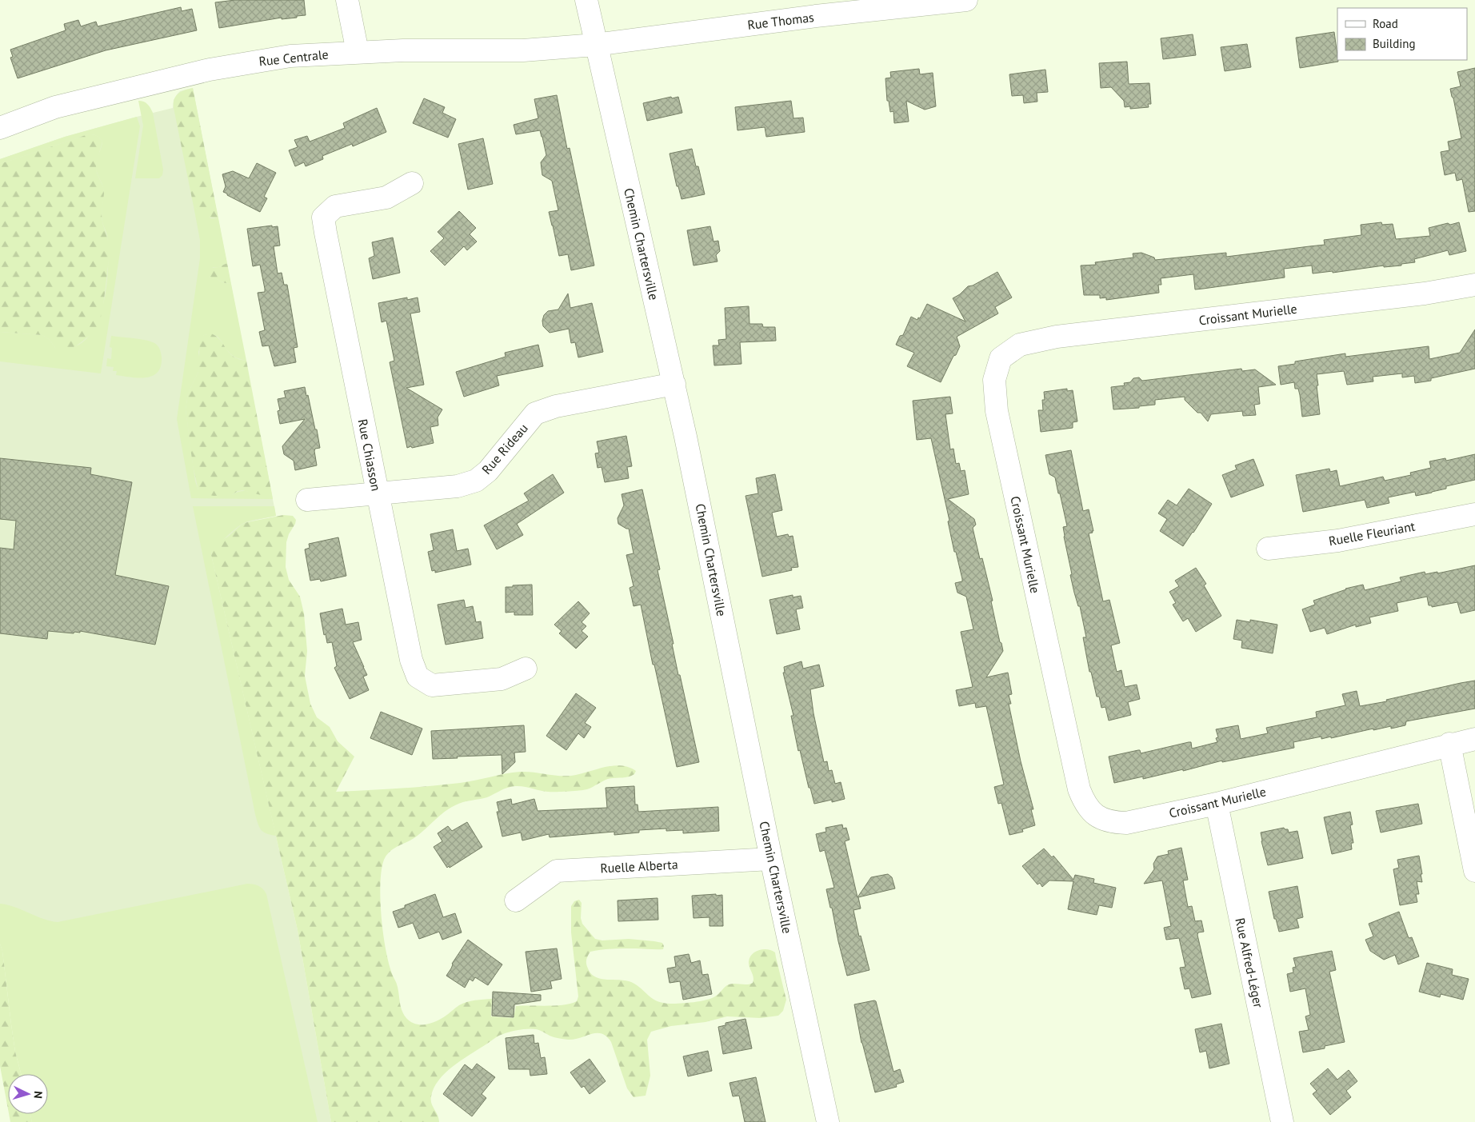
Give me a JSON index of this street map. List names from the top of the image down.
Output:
{
  "streets": {
    "street": [
      "Rue Thomas",
      "Rue Centrale",
      "Chemin Chartersville",
      "Croissant Murielle",
      "Rue Rideau",
      "Rue Chiasson",
      "Ruelle Fleuriant",
      "Ruelle Alberta",
      "Rue Alfred-Léger"
    ]
  },
  "crossings": [
    ["Rue Thomas", "Rue Centrale"],
    ["Rue Thomas", "Chemin Chartersville"],
    ["Rue Centrale", "Chemin Chartersville"],
    ["Chemin Chartersville", "Rue Rideau"],
    ["Chemin Chartersville", "Ruelle Alberta"],
    ["Croissant Murielle", "Rue Alfred-Léger"],
    ["Rue Rideau", "Rue Chiasson"]
  ],
  "legend": ["Road", "Building"],
  "north": "right"
}
